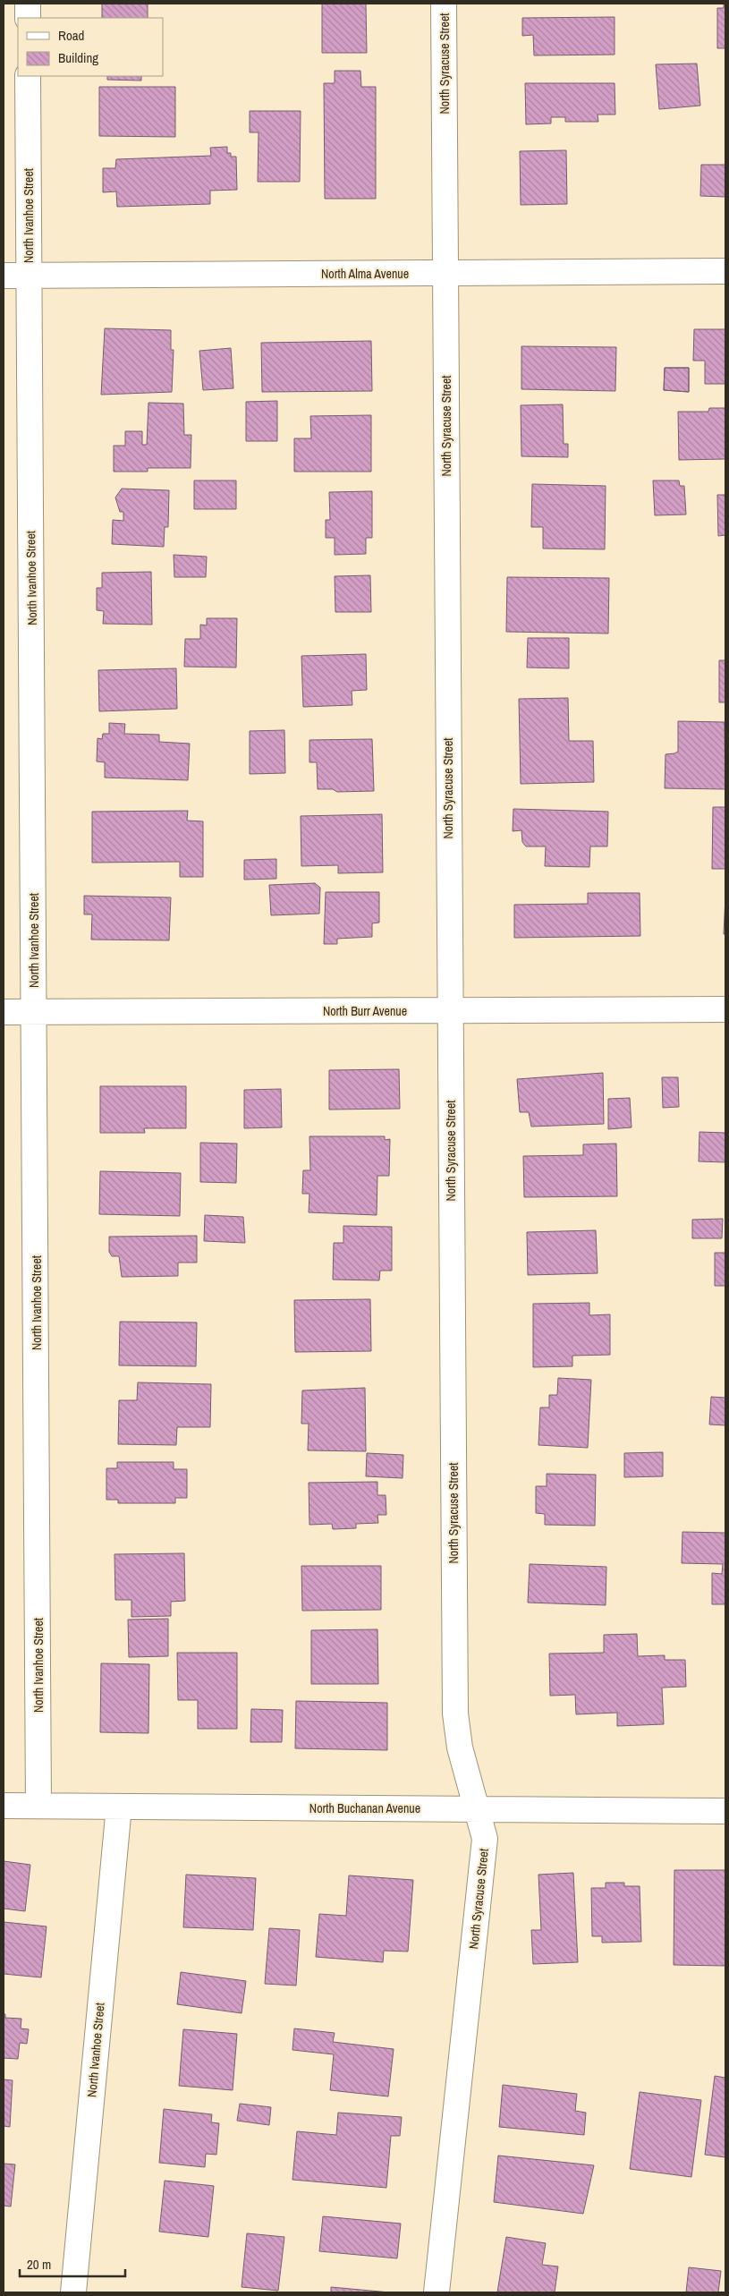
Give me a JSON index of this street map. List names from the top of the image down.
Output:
{
  "streets": {
    "street": [
      "North Syracuse Street",
      "North Ivanhoe Street",
      "North Alma Avenue",
      "North Burr Avenue",
      "North Buchanan Avenue"
    ]
  },
  "crossings": [
    ["North Syracuse Street", "North Alma Avenue"],
    ["North Syracuse Street", "North Burr Avenue"],
    ["North Syracuse Street", "North Buchanan Avenue"],
    ["North Ivanhoe Street", "North Alma Avenue"],
    ["North Ivanhoe Street", "North Burr Avenue"],
    ["North Ivanhoe Street", "North Buchanan Avenue"]
  ],
  "legend": ["Road", "Building"],
  "scale_bar": "20 m"
}
